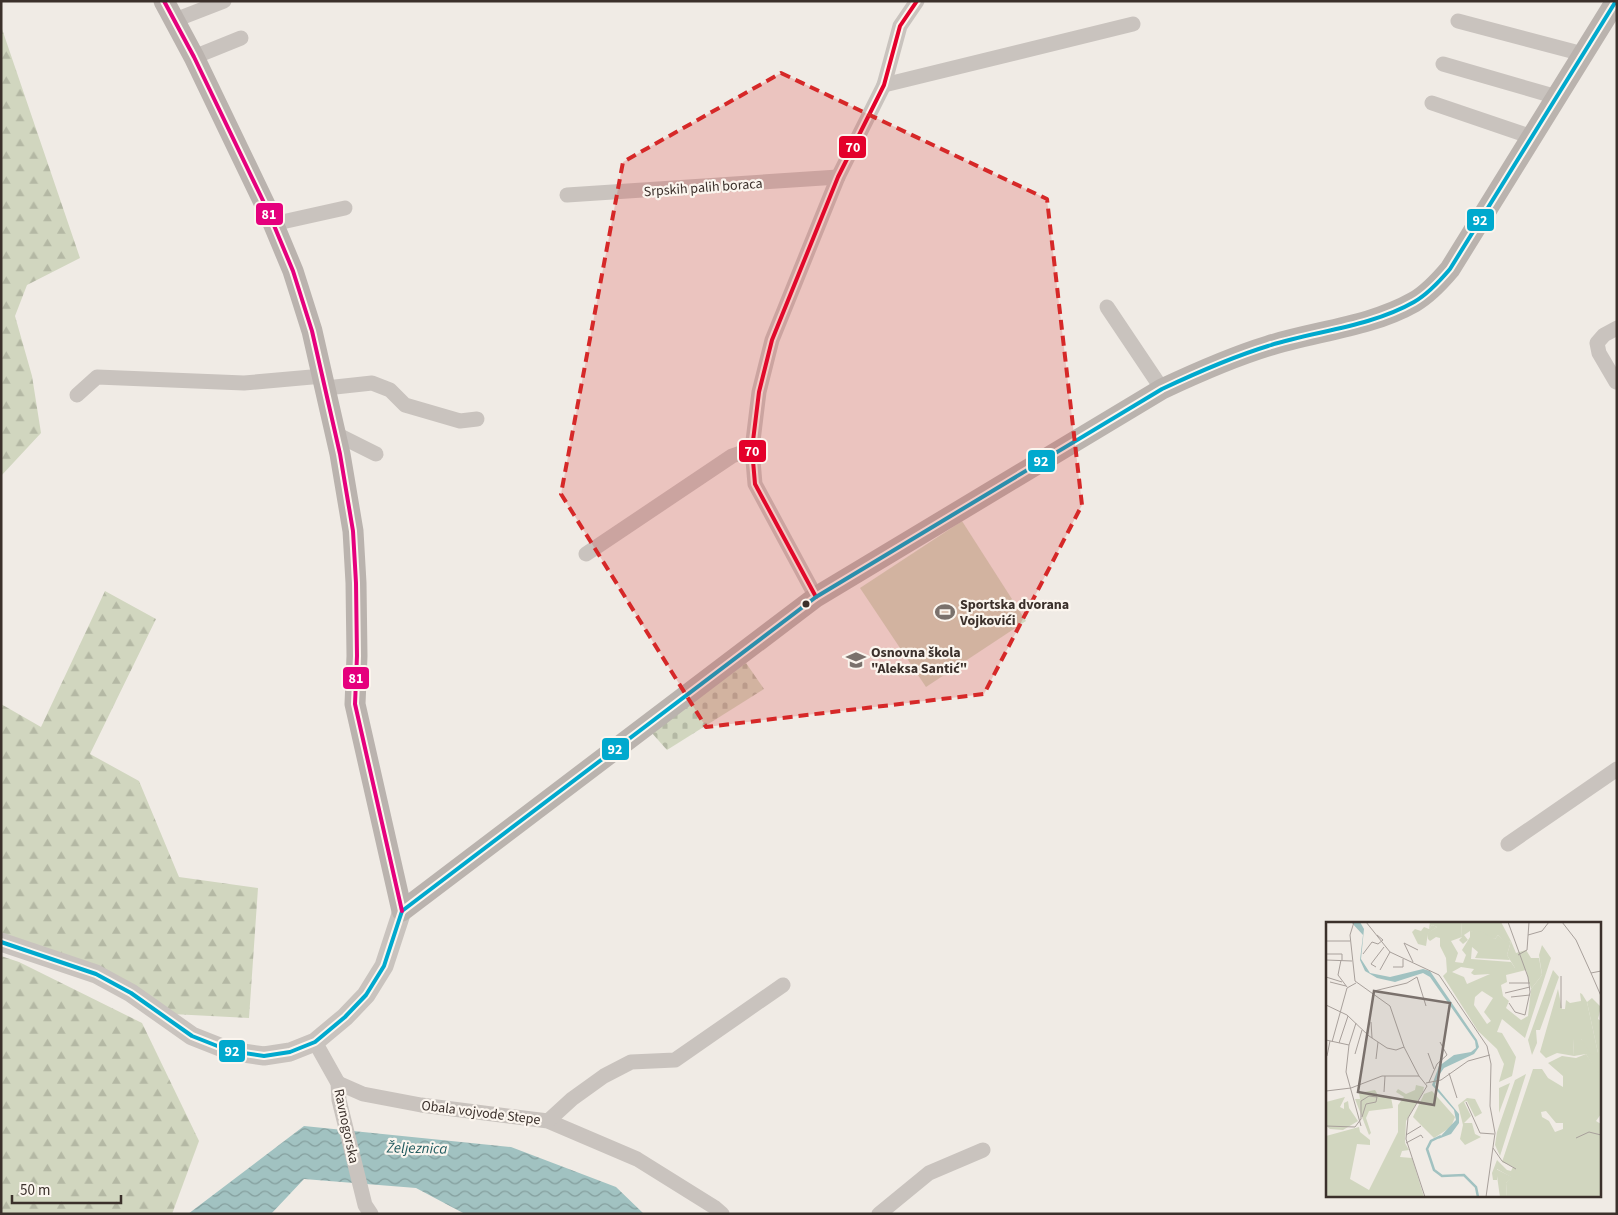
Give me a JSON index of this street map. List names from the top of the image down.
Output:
{
  "streets": {
    "street": ["Srpskih palih boraca", "Obala vojvode Stepe", "Ravnogorska"]
  },
  "crossings": [
    ["Obala vojvode Stepe", "Ravnogorska"]
  ],
  "water": ["Željeznica"],
  "places": {
    "sports": ["Sportska dvorana Vojkovići"],
    "school or university": ["Osnovna škola \"Aleksa Santić\""]
  },
  "lines": ["transit line 70", "transit line 92", "transit line 81"],
  "scale_bar": "50 m"
}
